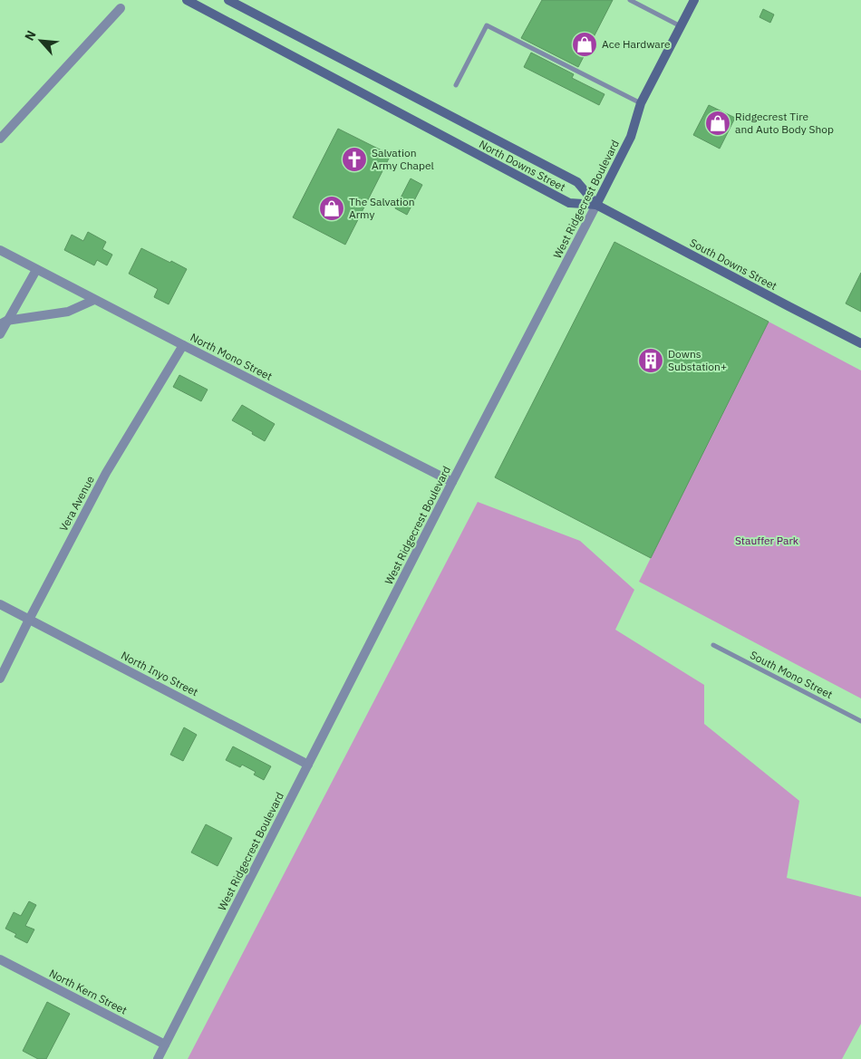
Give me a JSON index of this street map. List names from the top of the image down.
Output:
{
  "streets": {
    "main road": ["North Downs Street", "West Ridgecrest Boulevard", "South Downs Street"],
    "street": [
      "North Mono Street",
      "Vera Avenue",
      "North Inyo Street",
      "North Kern Street"
    ],
    "lane": ["South Mono Street"]
  },
  "crossings": [
    ["North Downs Street", "West Ridgecrest Boulevard"],
    ["North Downs Street", "South Downs Street"],
    ["West Ridgecrest Boulevard", "South Downs Street"],
    ["West Ridgecrest Boulevard", "North Mono Street"],
    ["West Ridgecrest Boulevard", "North Inyo Street"],
    ["West Ridgecrest Boulevard", "North Kern Street"],
    ["North Mono Street", "Vera Avenue"],
    ["Vera Avenue", "North Inyo Street"]
  ],
  "parks": ["Stauffer Park"],
  "places": {
    "shop": ["Ace Hardware", "Ridgecrest Tire and Auto Body Shop", "The Salvation Army"],
    "church": ["Salvation Army Chapel"],
    "building": ["Downs Substation+"]
  },
  "north": "top left"
}
